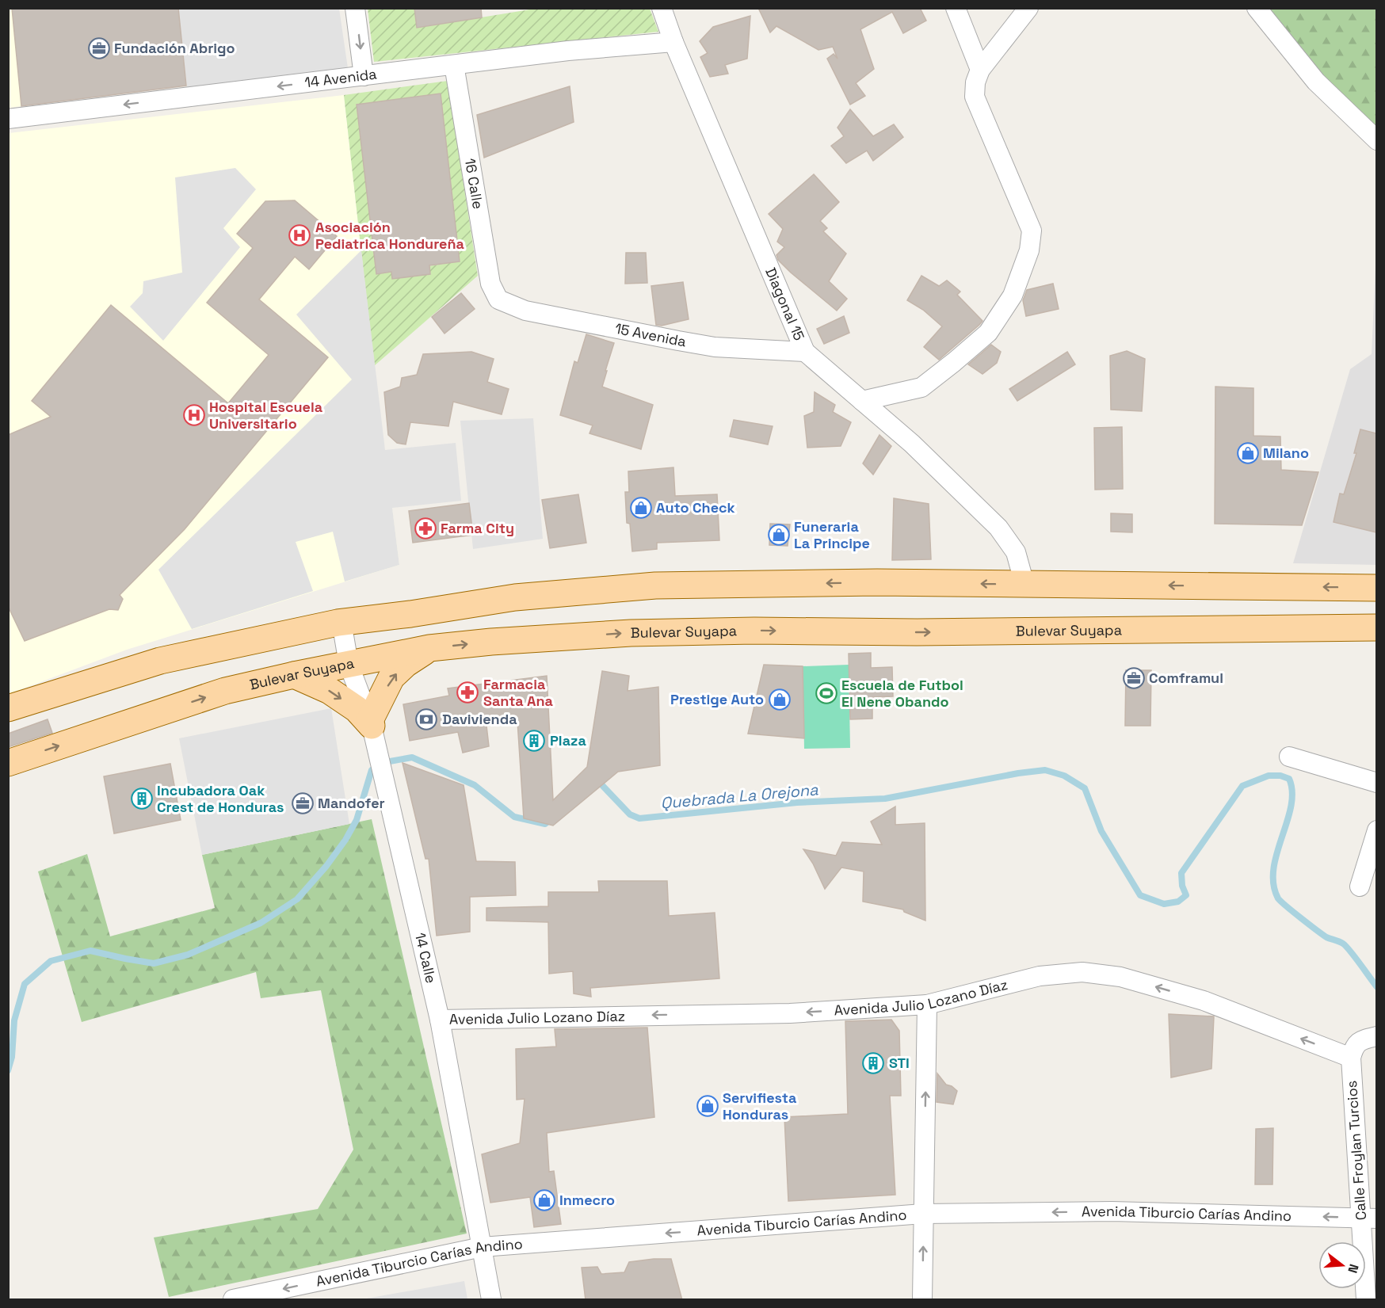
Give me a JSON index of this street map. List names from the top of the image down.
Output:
{
  "streets": {
    "main road": ["Bulevar Suyapa"],
    "street": [
      "14 Avenida",
      "16 Calle",
      "Diagonal 15",
      "15 Avenida",
      "14 Calle",
      "Avenida Julio Lozano Díaz",
      "Calle Froylan Turcios",
      "Avenida Tiburcio Carías Andino"
    ]
  },
  "crossings": [
    ["14 Avenida", "16 Calle"],
    ["14 Avenida", "Diagonal 15"],
    ["16 Calle", "15 Avenida"],
    ["Diagonal 15", "15 Avenida"],
    ["Bulevar Suyapa", "14 Calle"],
    ["14 Calle", "Avenida Julio Lozano Díaz"],
    ["14 Calle", "Avenida Tiburcio Carías Andino"],
    ["Avenida Julio Lozano Díaz", "Calle Froylan Turcios"],
    ["Calle Froylan Turcios", "Avenida Tiburcio Carías Andino"]
  ],
  "one_way": ["14 Avenida", "Avenida Julio Lozano Díaz", "Avenida Tiburcio Carías Andino"],
  "water": ["Quebrada La Orejona"],
  "places": {
    "office": ["Fundación Abrigo", "Comframul", "Mandofer"],
    "hospital": ["Asociación Pediatrica Hondureña", "Hospital Escuela Universitario"],
    "shop": [
      "Milano",
      "Auto Check",
      "Funeraria La Principe",
      "Prestige Auto",
      "Servifiesta Honduras",
      "Inmecro"
    ],
    "pharmacy": ["Farma City", "Farmacia Santa Ana"],
    "sports": ["Escuela de Futbol El Nene Obando"],
    "bank": ["Davivienda"],
    "building": ["Plaza", "Incubadora Oak Crest de Honduras", "STI"]
  },
  "north": "right"
}
